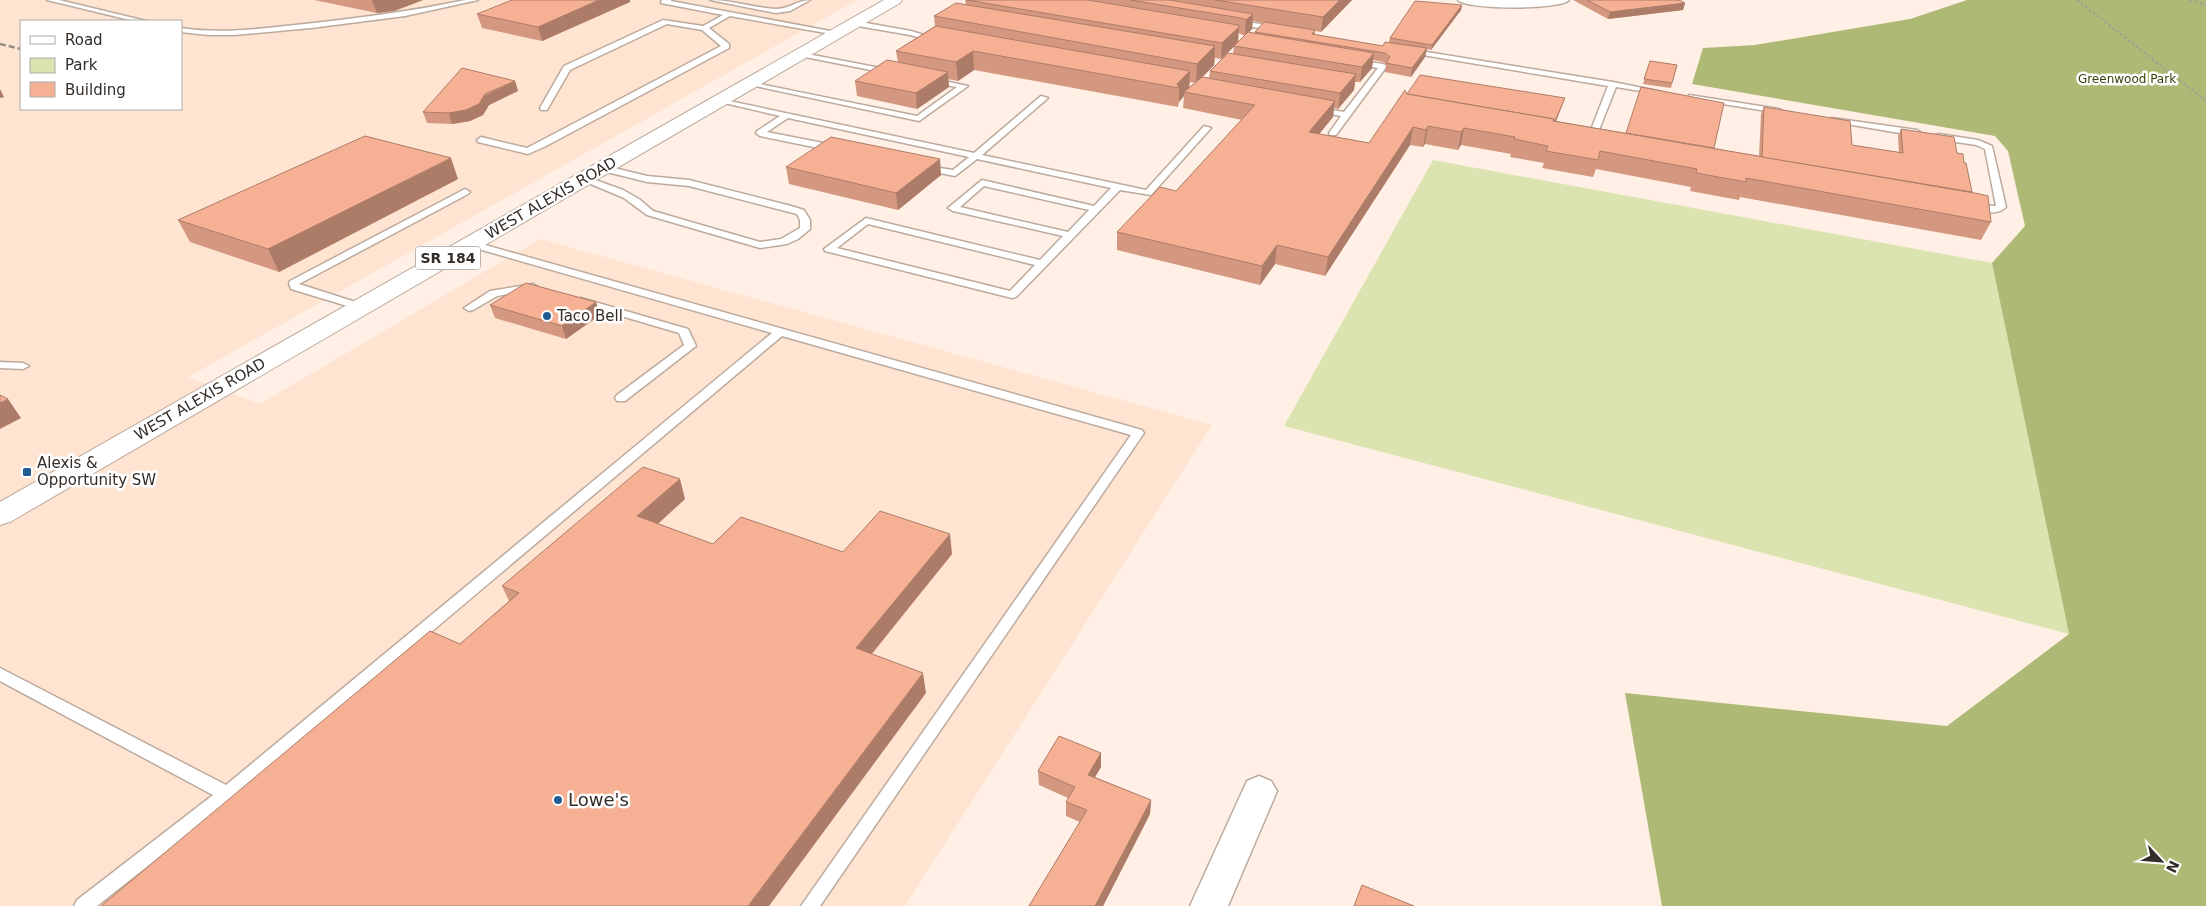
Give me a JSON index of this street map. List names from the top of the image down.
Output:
{
  "streets": {
    "main road": ["WEST ALEXIS ROAD", "SR 184"]
  },
  "parks": ["Greenwood Park"],
  "places": {
    "other": ["Taco Bell", "Lowe's"],
    "transit": ["Alexis & Opportunity SW"]
  },
  "legend": ["Road", "Park", "Building"],
  "north": "bottom right"
}
